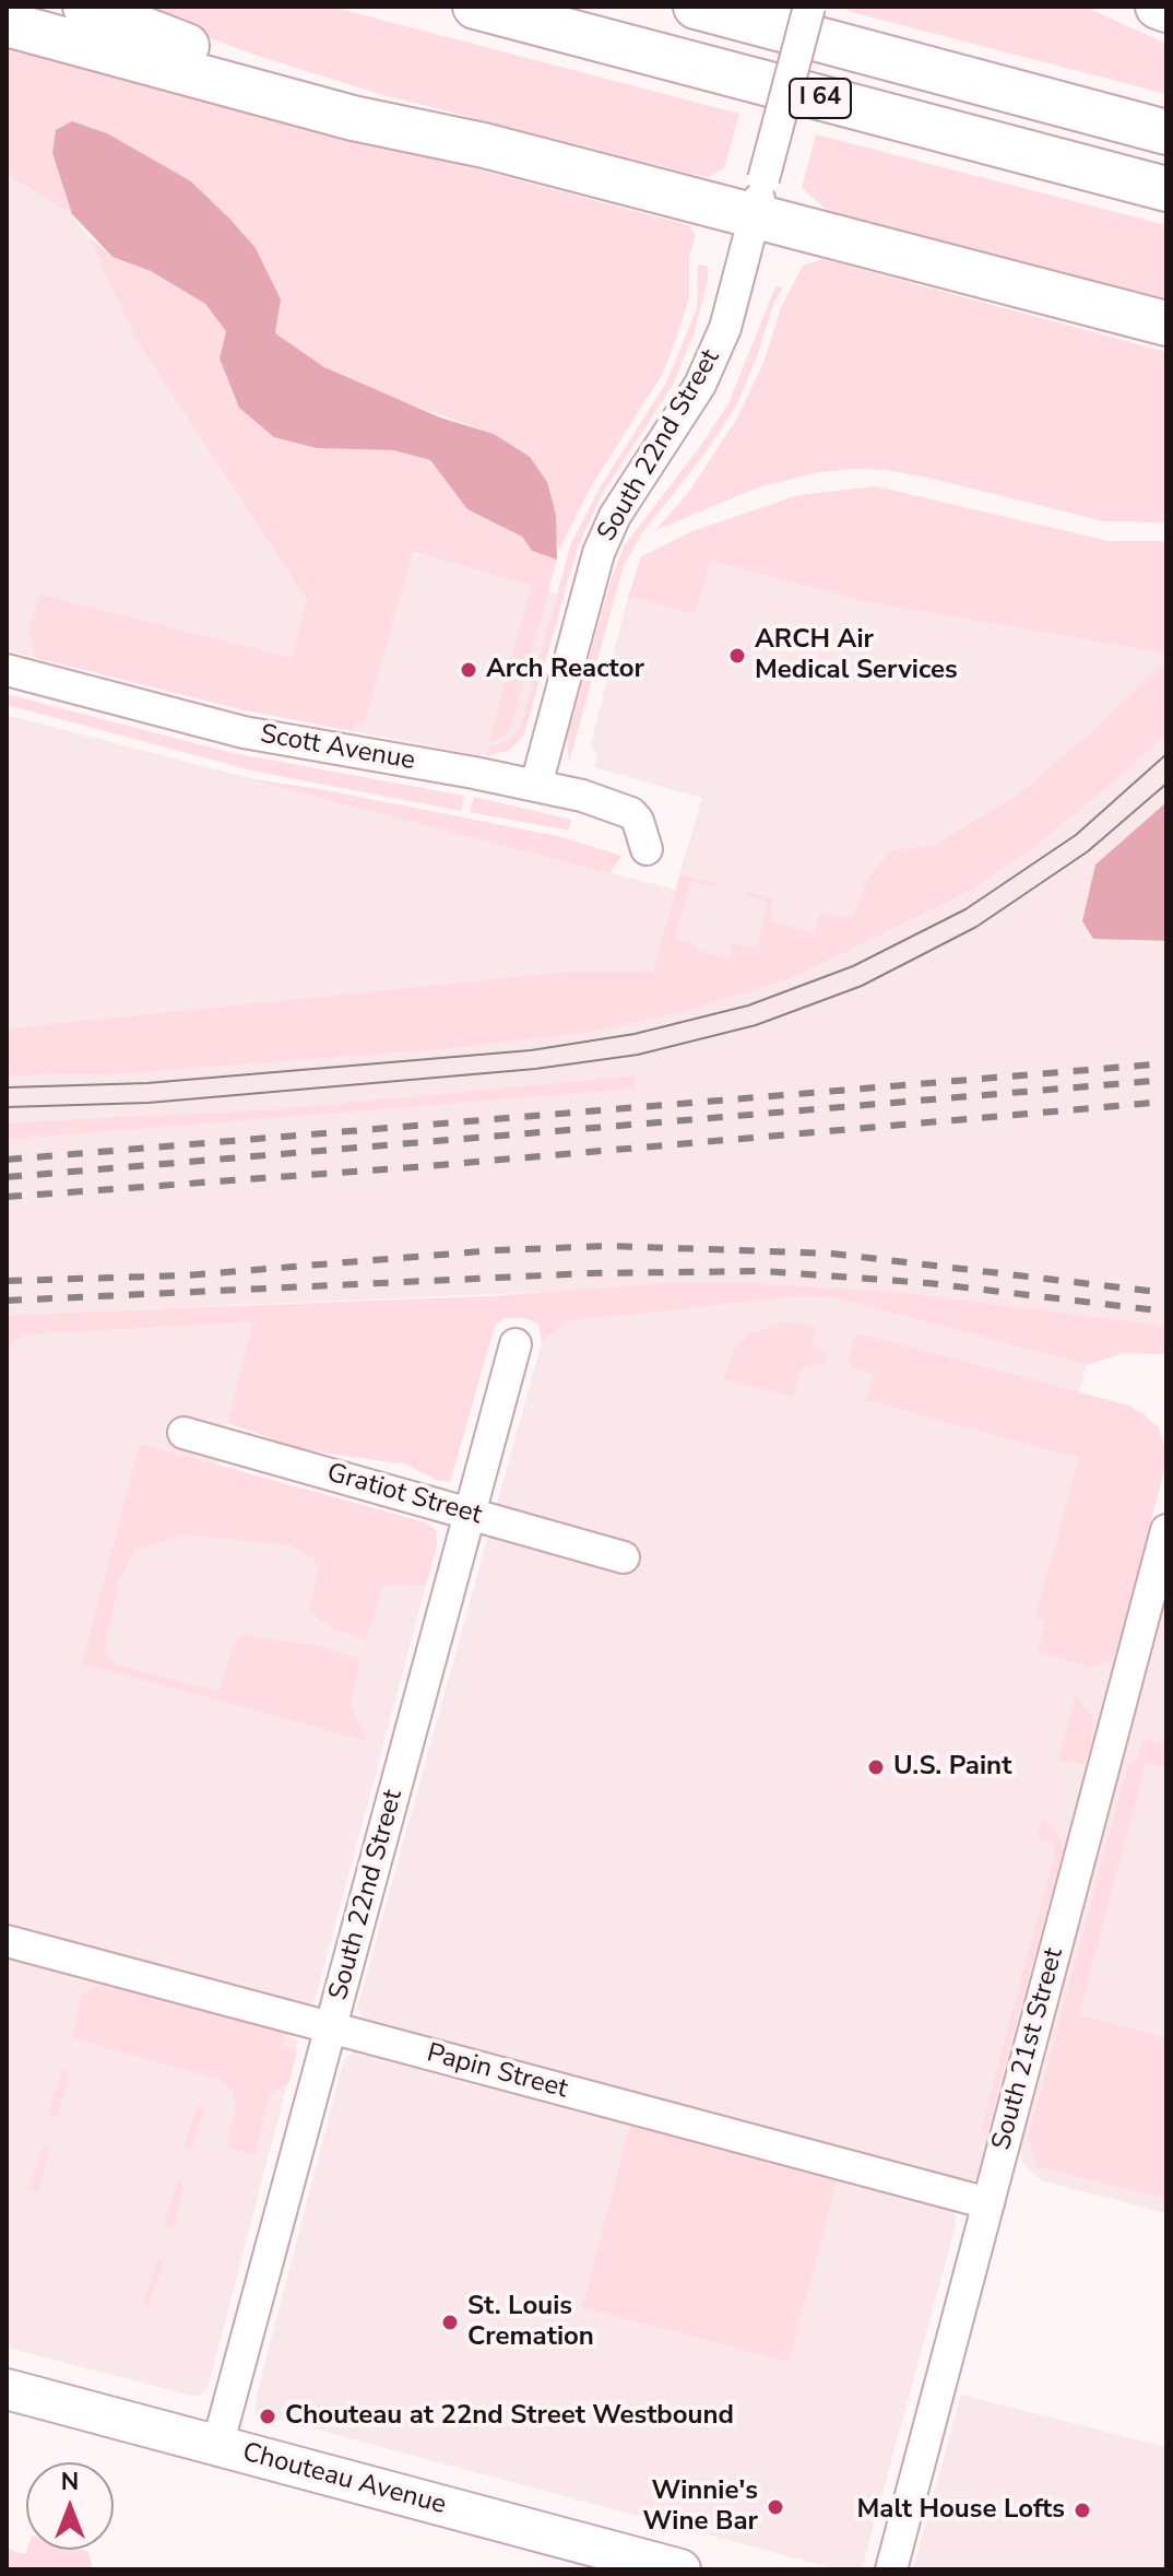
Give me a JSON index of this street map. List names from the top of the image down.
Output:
{
  "streets": {
    "highway": ["I 64"],
    "main road": ["Chouteau Avenue"],
    "street": [
      "South 22nd Street",
      "Scott Avenue",
      "Gratiot Street",
      "South 21st Street",
      "Papin Street"
    ]
  },
  "crossings": [
    ["South 22nd Street", "Scott Avenue"],
    ["South 22nd Street", "Gratiot Street"],
    ["South 22nd Street", "Papin Street"],
    ["South 22nd Street", "Chouteau Avenue"],
    ["South 21st Street", "Papin Street"]
  ],
  "places": [
    "ARCH Air Medical Services",
    "Arch Reactor",
    "U.S. Paint",
    "St. Louis Cremation",
    "Chouteau at 22nd Street Westbound",
    "Winnie's Wine Bar",
    "Malt House Lofts"
  ],
  "north": "top"
}
